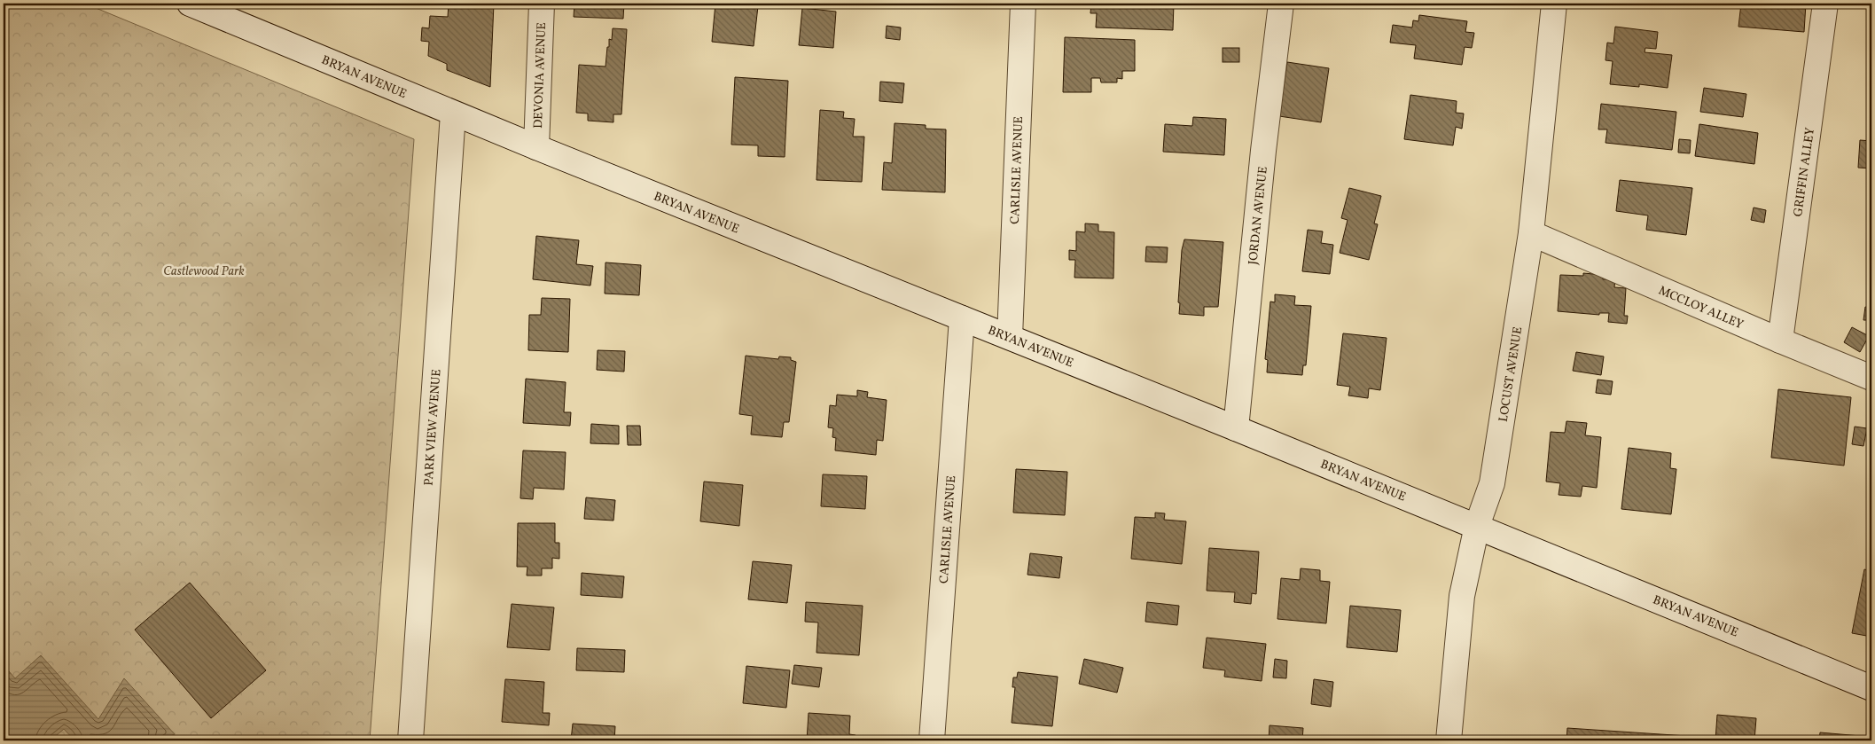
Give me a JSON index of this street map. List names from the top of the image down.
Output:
{
  "streets": {
    "street": [
      "DEVONIA AVENUE",
      "BRYAN AVENUE",
      "CARLISLE AVENUE",
      "GRIFFIN ALLEY",
      "JORDAN AVENUE",
      "MCCLOY ALLEY",
      "LOCUST AVENUE",
      "PARK VIEW AVENUE"
    ]
  },
  "crossings": [
    ["DEVONIA AVENUE", "BRYAN AVENUE"],
    ["BRYAN AVENUE", "CARLISLE AVENUE"],
    ["BRYAN AVENUE", "JORDAN AVENUE"],
    ["BRYAN AVENUE", "LOCUST AVENUE"],
    ["BRYAN AVENUE", "PARK VIEW AVENUE"],
    ["GRIFFIN ALLEY", "MCCLOY ALLEY"],
    ["MCCLOY ALLEY", "LOCUST AVENUE"]
  ],
  "parks": ["Castlewood Park"]
}
